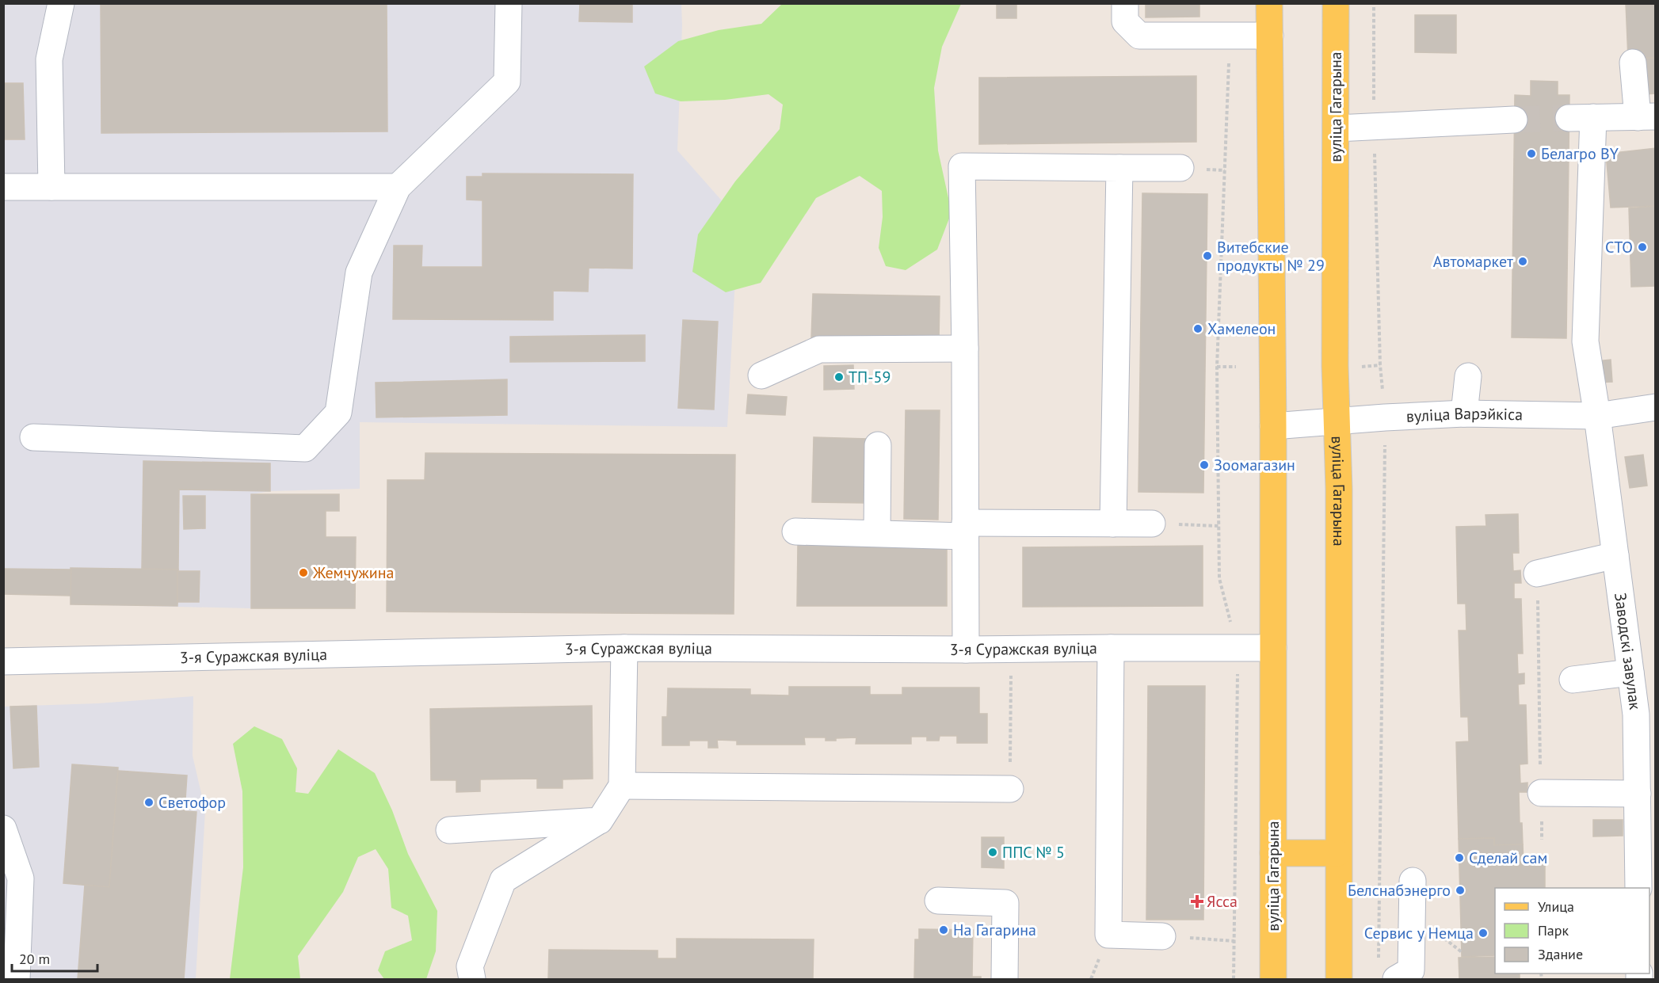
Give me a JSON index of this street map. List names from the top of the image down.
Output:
{
  "streets": {
    "main road": ["вуліца Гагарына"],
    "street": ["вуліца Варэйкіса", "3-я Суражская вуліца", "Заводскі завулак"]
  },
  "crossings": [
    ["вуліца Гагарына", "вуліца Варэйкіса"],
    ["вуліца Гагарына", "3-я Суражская вуліца"],
    ["вуліца Варэйкіса", "Заводскі завулак"]
  ],
  "places": {
    "other": [
      "Белагро BY",
      "СТО",
      "Витебские продукты № 29",
      "Автомаркет",
      "Хамелеон",
      "ТП-59",
      "Зоомагазин",
      "Жемчужина",
      "Светофор",
      "ППС № 5",
      "Сделай сам",
      "Белснабэнерго",
      "На Гагарина",
      "Сервис у Немца"
    ],
    "health": ["Ясса"]
  },
  "legend": ["Улица", "Парк", "Здание"],
  "scale_bar": "20 m"
}
